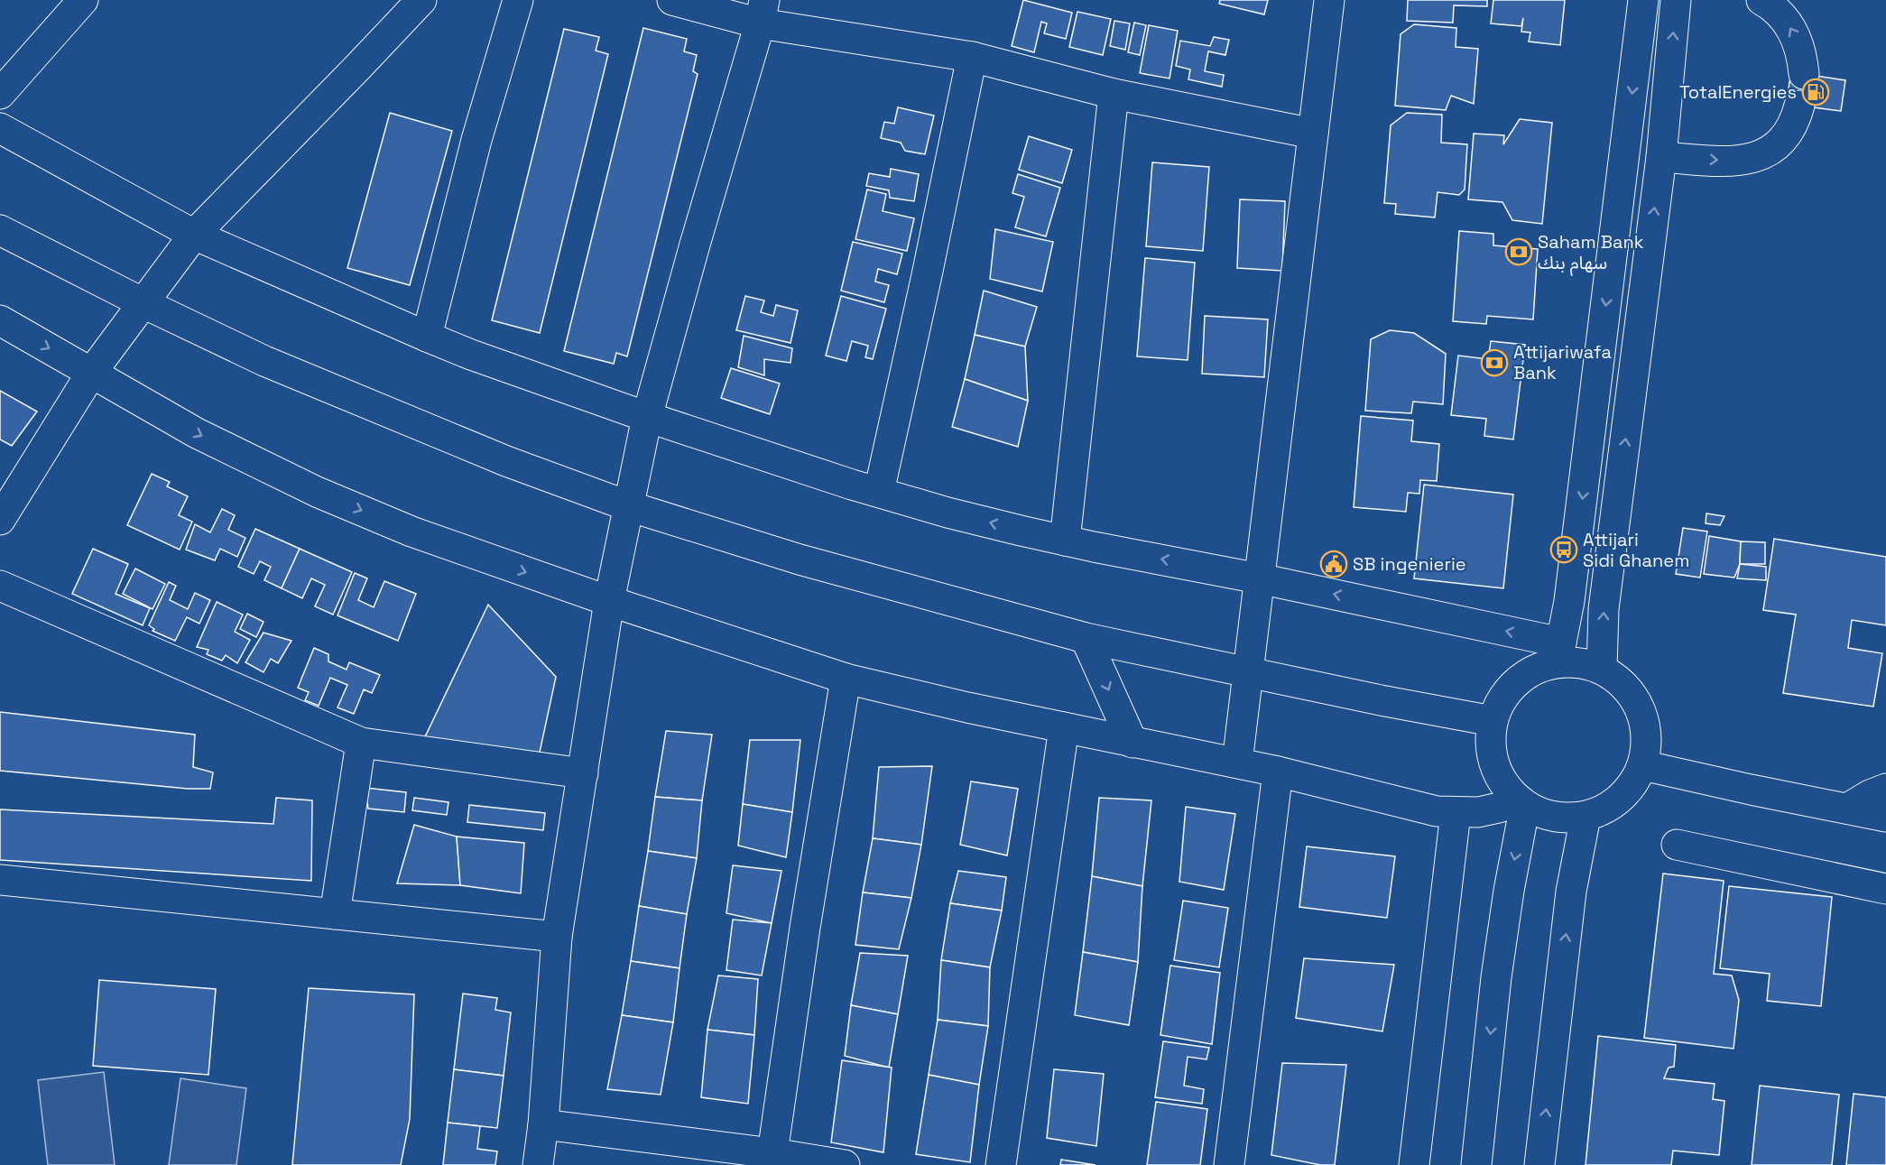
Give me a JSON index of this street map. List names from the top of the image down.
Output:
{
  "places": {
    "fuel station": ["TotalEnergies"],
    "bank": ["Saham Bank سهام بنك", "Attijariwafa Bank"],
    "bus stop": ["Attijari Sidi Ghanem"],
    "public building": ["SB ingenierie"]
  }
}
